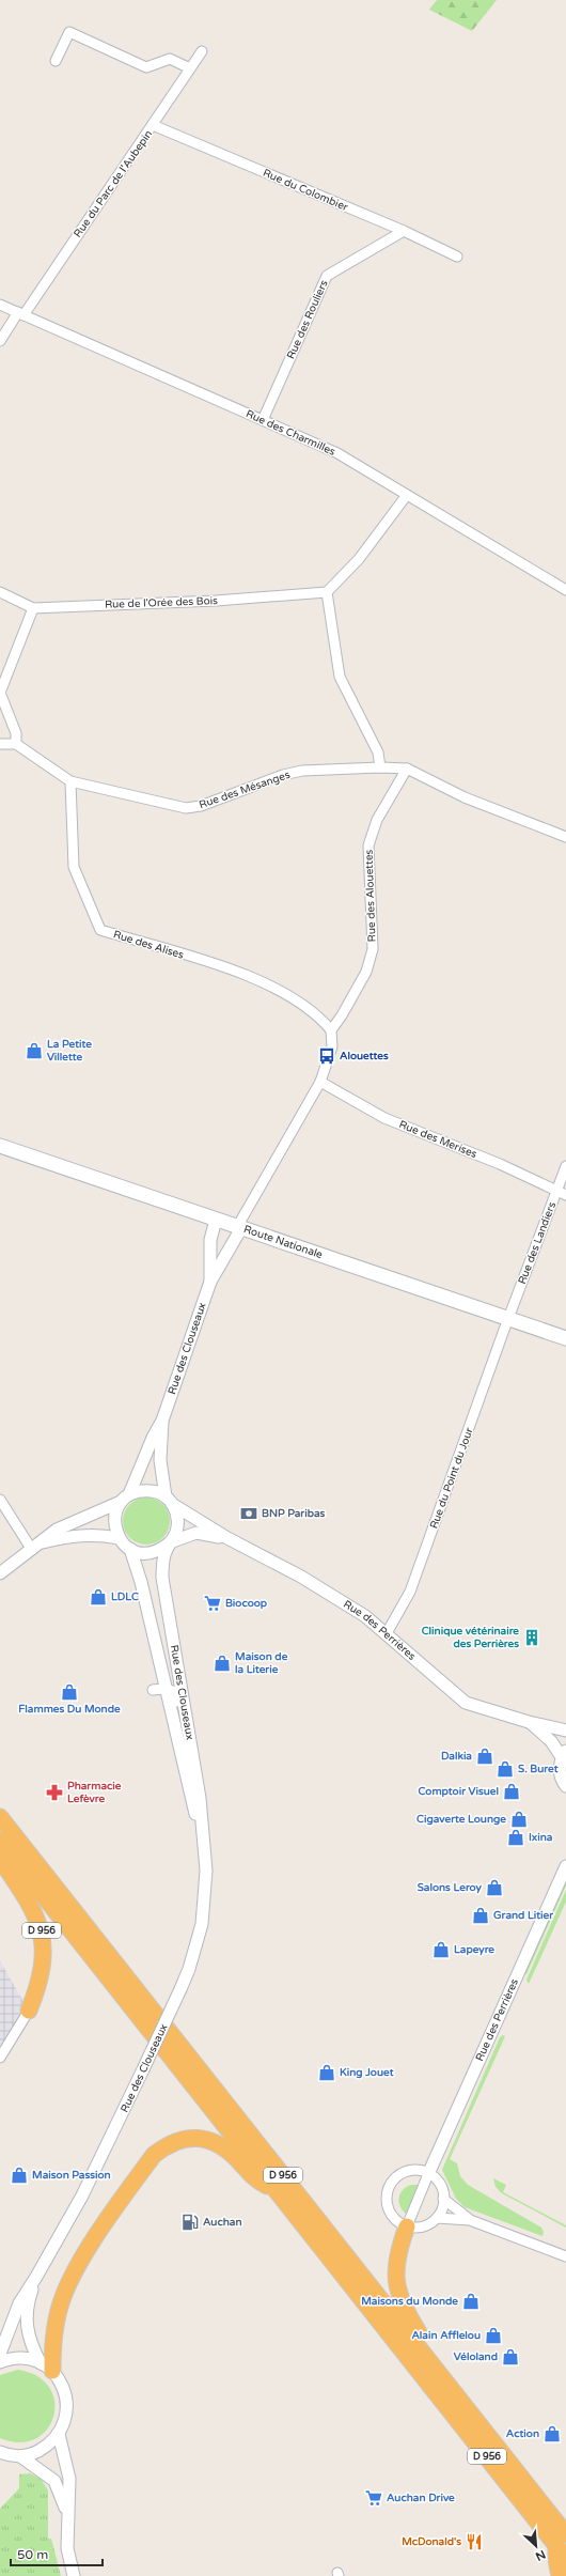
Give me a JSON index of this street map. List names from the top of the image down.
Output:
{
  "streets": {
    "highway": ["D 956"],
    "main road": ["Route Nationale"],
    "street": [
      "Rue du Parc de l'Aubepin",
      "Rue du Colombier",
      "Rue des Rouliers",
      "Rue des Charmilles",
      "Rue de l'Orée des Bois",
      "Rue des Mésanges",
      "Rue des Alouettes",
      "Rue des Alises",
      "Rue des Merises",
      "Rue des Landiers",
      "Rue des Clouseaux",
      "Rue du Point du Jour",
      "Rue des Perrières"
    ]
  },
  "crossings": [
    ["Rue du Parc de l'Aubepin", "Rue du Colombier"],
    ["Rue du Parc de l'Aubepin", "Rue des Charmilles"],
    ["Rue du Colombier", "Rue des Rouliers"],
    ["Rue des Rouliers", "Rue des Charmilles"],
    ["Rue des Mésanges", "Rue des Alouettes"],
    ["Rue des Mésanges", "Rue des Alises"],
    ["Rue des Alouettes", "Rue des Alises"],
    ["Rue des Merises", "Rue des Landiers"],
    ["Route Nationale", "Rue des Landiers"],
    ["Route Nationale", "Rue des Clouseaux"],
    ["Route Nationale", "Rue du Point du Jour"],
    ["Rue des Landiers", "Rue du Point du Jour"],
    ["Rue des Clouseaux", "Rue des Perrières"],
    ["Rue des Clouseaux", "D 956"],
    ["Rue du Point du Jour", "Rue des Perrières"]
  ],
  "places": {
    "shop": [
      "La Petite Villette",
      "LDLC",
      "Maison de la Literie",
      "Flammes Du Monde",
      "Dalkia",
      "S. Buret",
      "Comptoir Visuel",
      "Cigaverte Lounge",
      "Ixina",
      "Salons Leroy",
      "Grand Litier",
      "Lapeyre",
      "King Jouet",
      "Maison Passion",
      "Maisons du Monde",
      "Alain Afflelou",
      "Véloland",
      "Action"
    ],
    "bus stop": ["Alouettes"],
    "bank": ["BNP Paribas"],
    "supermarket": ["Biocoop", "Auchan Drive"],
    "building": ["Clinique vétérinaire des Perrières"],
    "pharmacy": ["Pharmacie Lefèvre"],
    "fuel station": ["Auchan"],
    "restaurant": ["McDonald's"]
  },
  "scale_bar": "50 m",
  "north": "bottom right"
}
